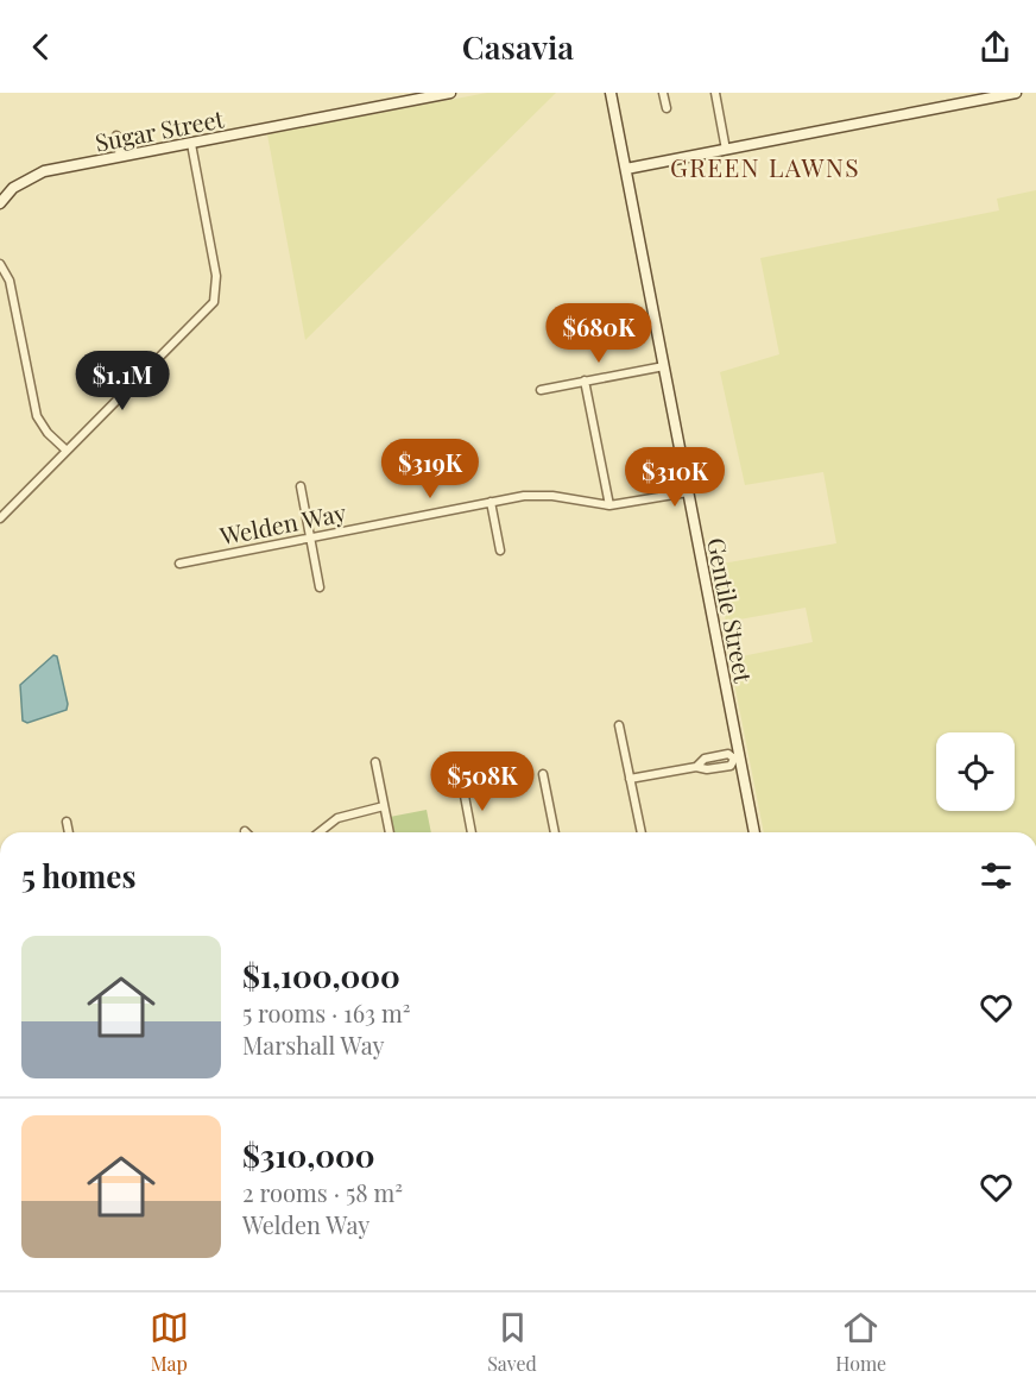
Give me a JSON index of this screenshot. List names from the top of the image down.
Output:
{
  "streets": {
    "main road": ["Sugar Street", "Gentile Street"],
    "street": ["Welden Way"]
  },
  "crossings": [
    ["Welden Way", "Gentile Street"]
  ],
  "districts": ["GREEN LAWNS"],
  "page": {
    "header": "Casavia",
    "price": [
      "$680K",
      "$1.1M",
      "$319K",
      "$310K",
      "$508K"
    ],
    "heading": "5 homes",
    "list": [
      {
        "name": "$1,100,000",
        "note": "5 rooms · 163 m² · Marshall Way"
      },
      {
        "name": "$310,000",
        "note": "2 rooms · 58 m² · Welden Way"
      }
    ],
    "tabs": ["Map", "Saved", "Home"]
  }
}
